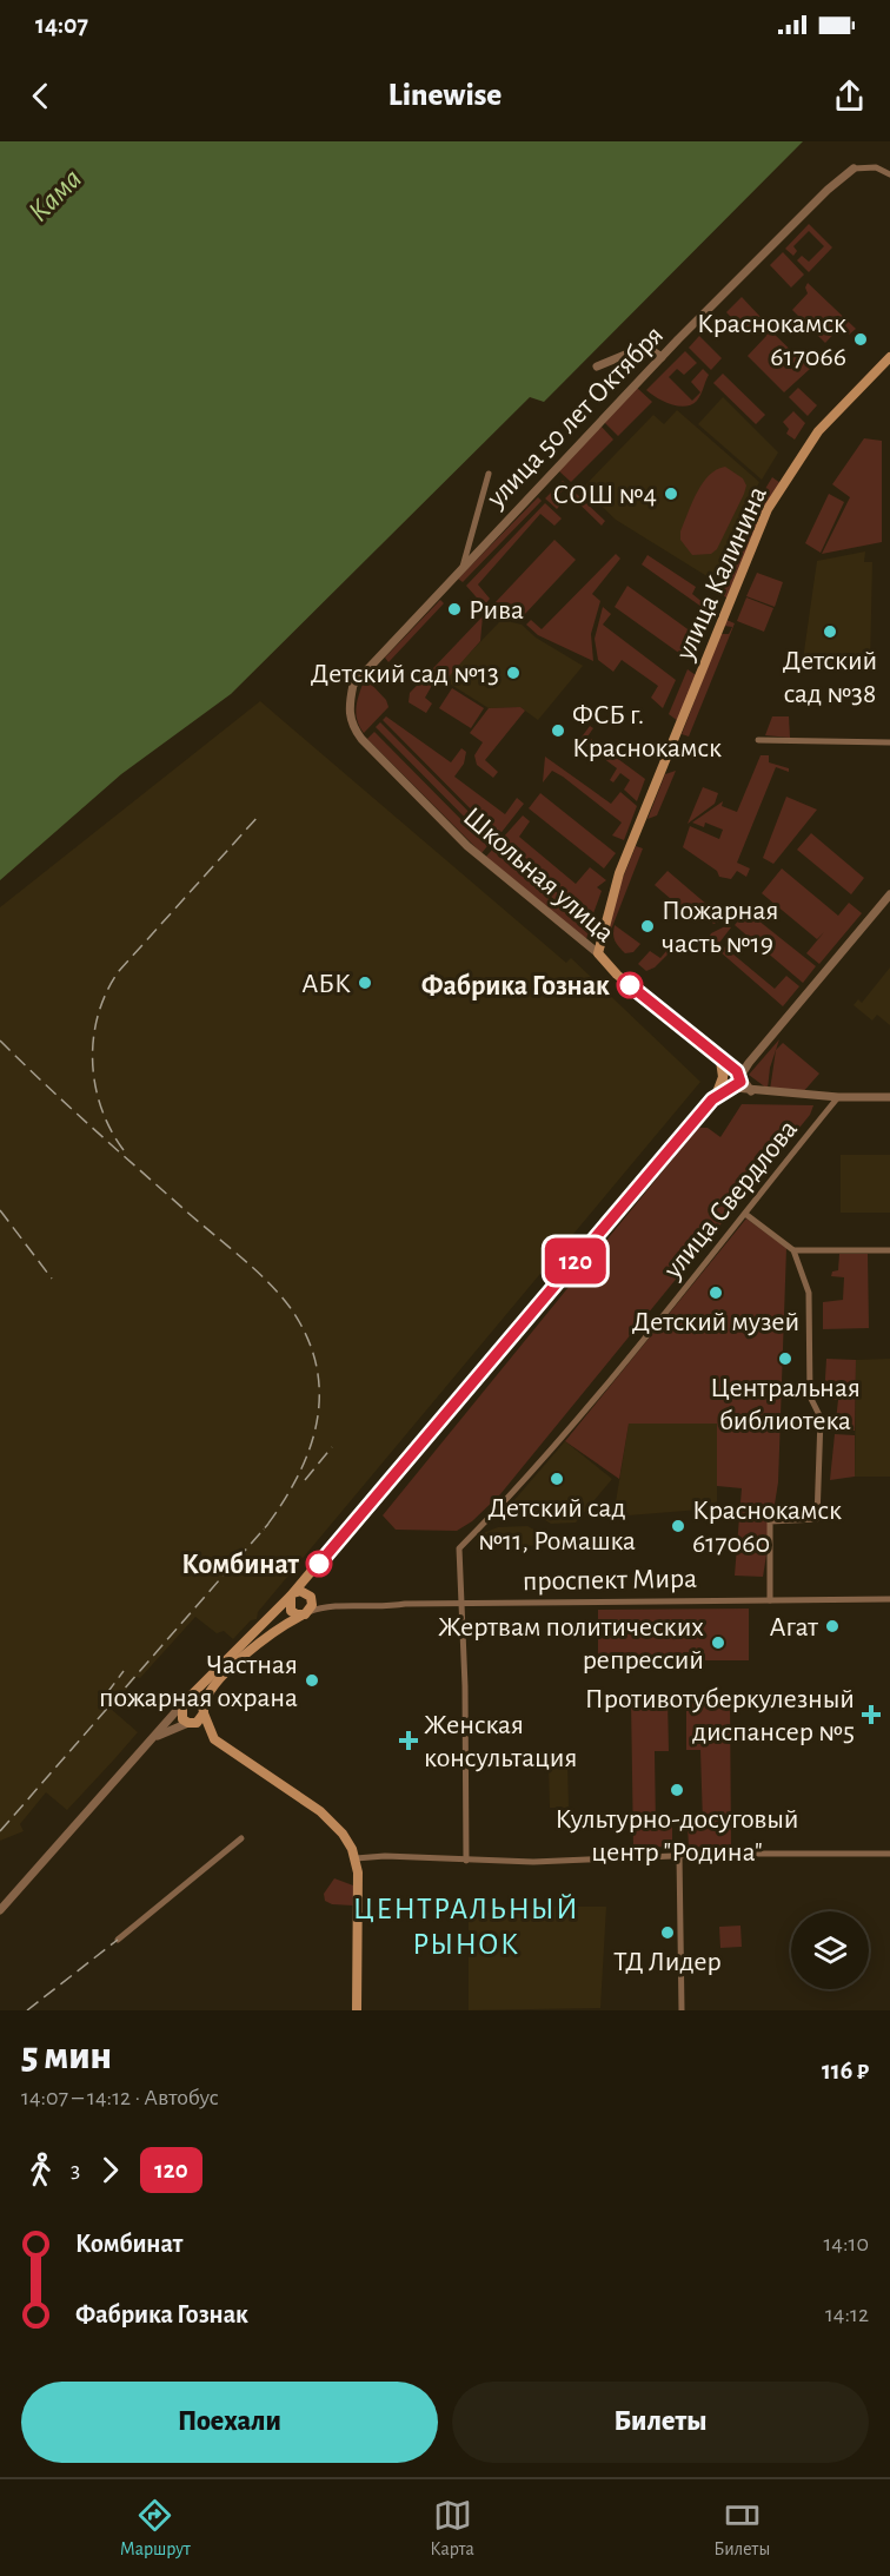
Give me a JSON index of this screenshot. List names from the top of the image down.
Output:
{
  "streets": {
    "main road": ["улица Калинина", "Школьная улица"],
    "street": ["улица 50 лет Октября", "улица Свердлова", "проспект Мира"]
  },
  "crossings": [
    ["улица 50 лет Октября", "Школьная улица"],
    ["улица Калинина", "Школьная улица"],
    ["улица Свердлова", "проспект Мира"]
  ],
  "districts": ["ЦЕНТРАЛЬНЫЙ РЫНОК"],
  "water": ["Кама"],
  "places": {
    "other": [
      "Краснокамск 617066",
      "СОШ №4",
      "Рива",
      "Детский сад №38",
      "Детский сад №13",
      "ФСБ г. Краснокамск",
      "Пожарная часть №19",
      "АБК",
      "Фабрика Гознак",
      "Детский музей",
      "Центральная библиотека",
      "Детский сад №11, Ромашка",
      "Краснокамск 617060",
      "Комбинат",
      "Агат",
      "Жертвам политических репрессий",
      "Частная пожарная охрана",
      "Культурно-досуговый центр \"Родина\"",
      "ТД Лидер"
    ],
    "health": ["Противотуберкулезный диспансер №5", "Женская консультация"]
  },
  "lines": ["bus line 120"],
  "page": {
    "status": "14:07",
    "header": "Linewise",
    "on_map": "120",
    "heading": ["5 мин", "14:07 – 14:12 · Автобус", "116 ₽"],
    "legs": ["3", "120"],
    "list": [
      {
        "name": "Комбинат",
        "value": "14:10"
      },
      {
        "name": "Фабрика Гознак",
        "value": "14:12"
      }
    ],
    "buttons": ["Поехали", "Билеты"],
    "tabs": ["Маршрут", "Карта", "Билеты"]
  }
}
